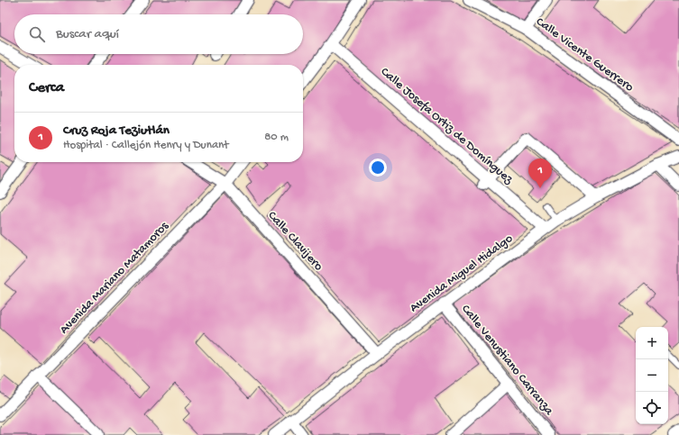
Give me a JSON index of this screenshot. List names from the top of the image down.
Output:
{
  "streets": {
    "street": [
      "Calle Vicente Guerrero",
      "Calle Josefa Ortiz de Domínguez",
      "Calle Clavijero",
      "Avenida Miguel Hidalgo",
      "Avenida Mariano Matamoros",
      "Calle Venustiano Carranza"
    ]
  },
  "crossings": [
    ["Calle Josefa Ortiz de Domínguez", "Avenida Miguel Hidalgo"],
    ["Calle Clavijero", "Avenida Miguel Hidalgo"],
    ["Calle Clavijero", "Avenida Mariano Matamoros"],
    ["Avenida Miguel Hidalgo", "Calle Venustiano Carranza"]
  ],
  "page": {
    "search": "Buscar aquí",
    "heading": "Cerca",
    "list": [
      {
        "mark": "1",
        "name": "Cruz Roja Teziutlán",
        "note": "Hospital · Callejón Henry y Dunant",
        "value": "80 m"
      }
    ],
    "pins": "1",
    "map_buttons": ["+", "−"]
  }
}
